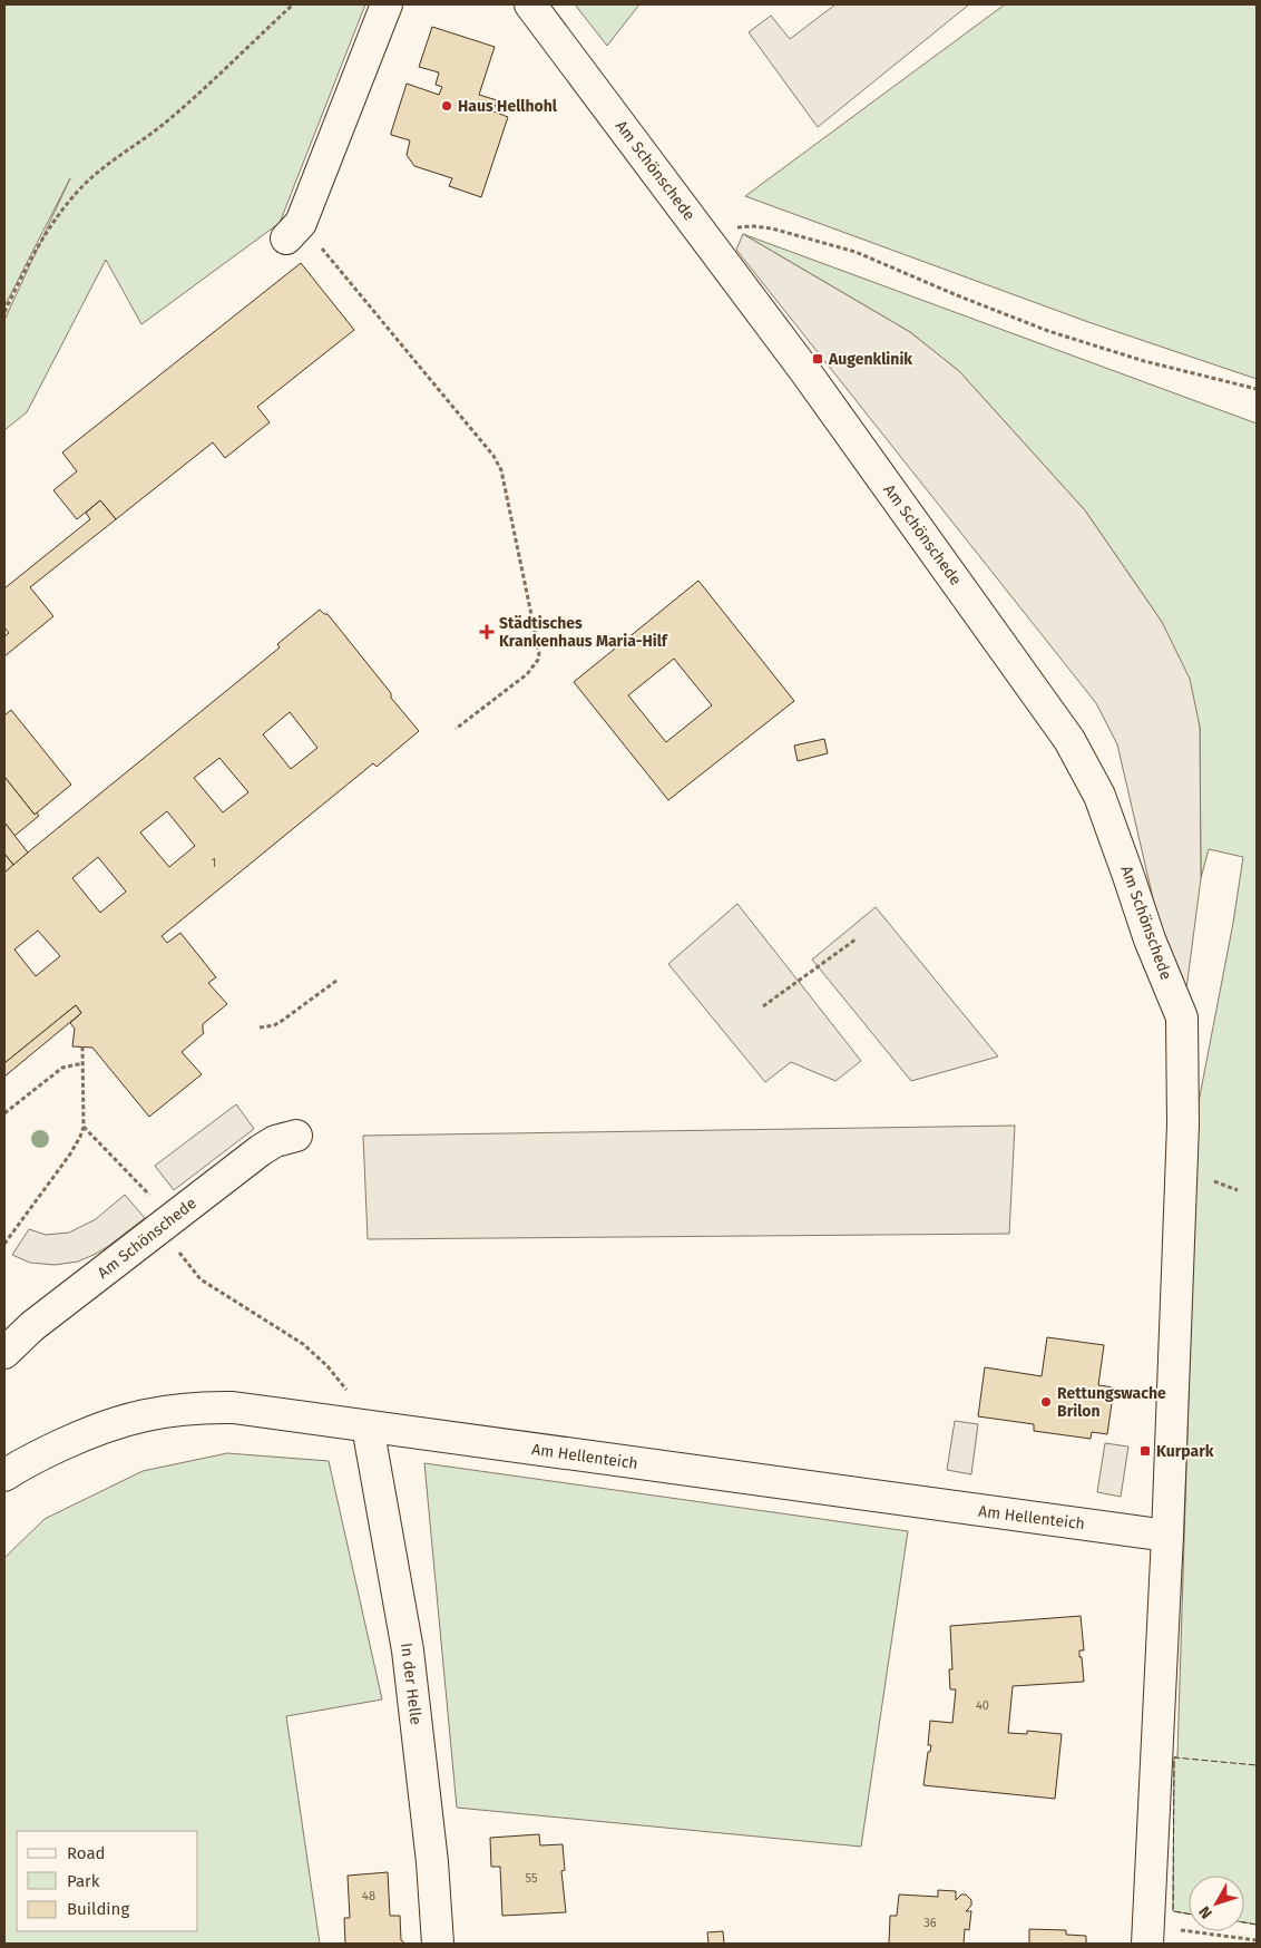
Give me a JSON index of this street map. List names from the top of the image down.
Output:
{
  "streets": {
    "street": ["Am Schönschede", "Am Hellenteich", "In der Helle"]
  },
  "crossings": [
    ["Am Schönschede", "Am Hellenteich"],
    ["Am Hellenteich", "In der Helle"]
  ],
  "places": {
    "other": ["Haus Hellhohl", "Rettungswache Brilon"],
    "transit": ["Augenklinik", "Kurpark"],
    "health": ["Städtisches Krankenhaus Maria-Hilf"]
  },
  "house_numbers": [
    "1",
    "40",
    "55",
    "48",
    "36"
  ],
  "legend": ["Road", "Park", "Building"],
  "north": "bottom left"
}
